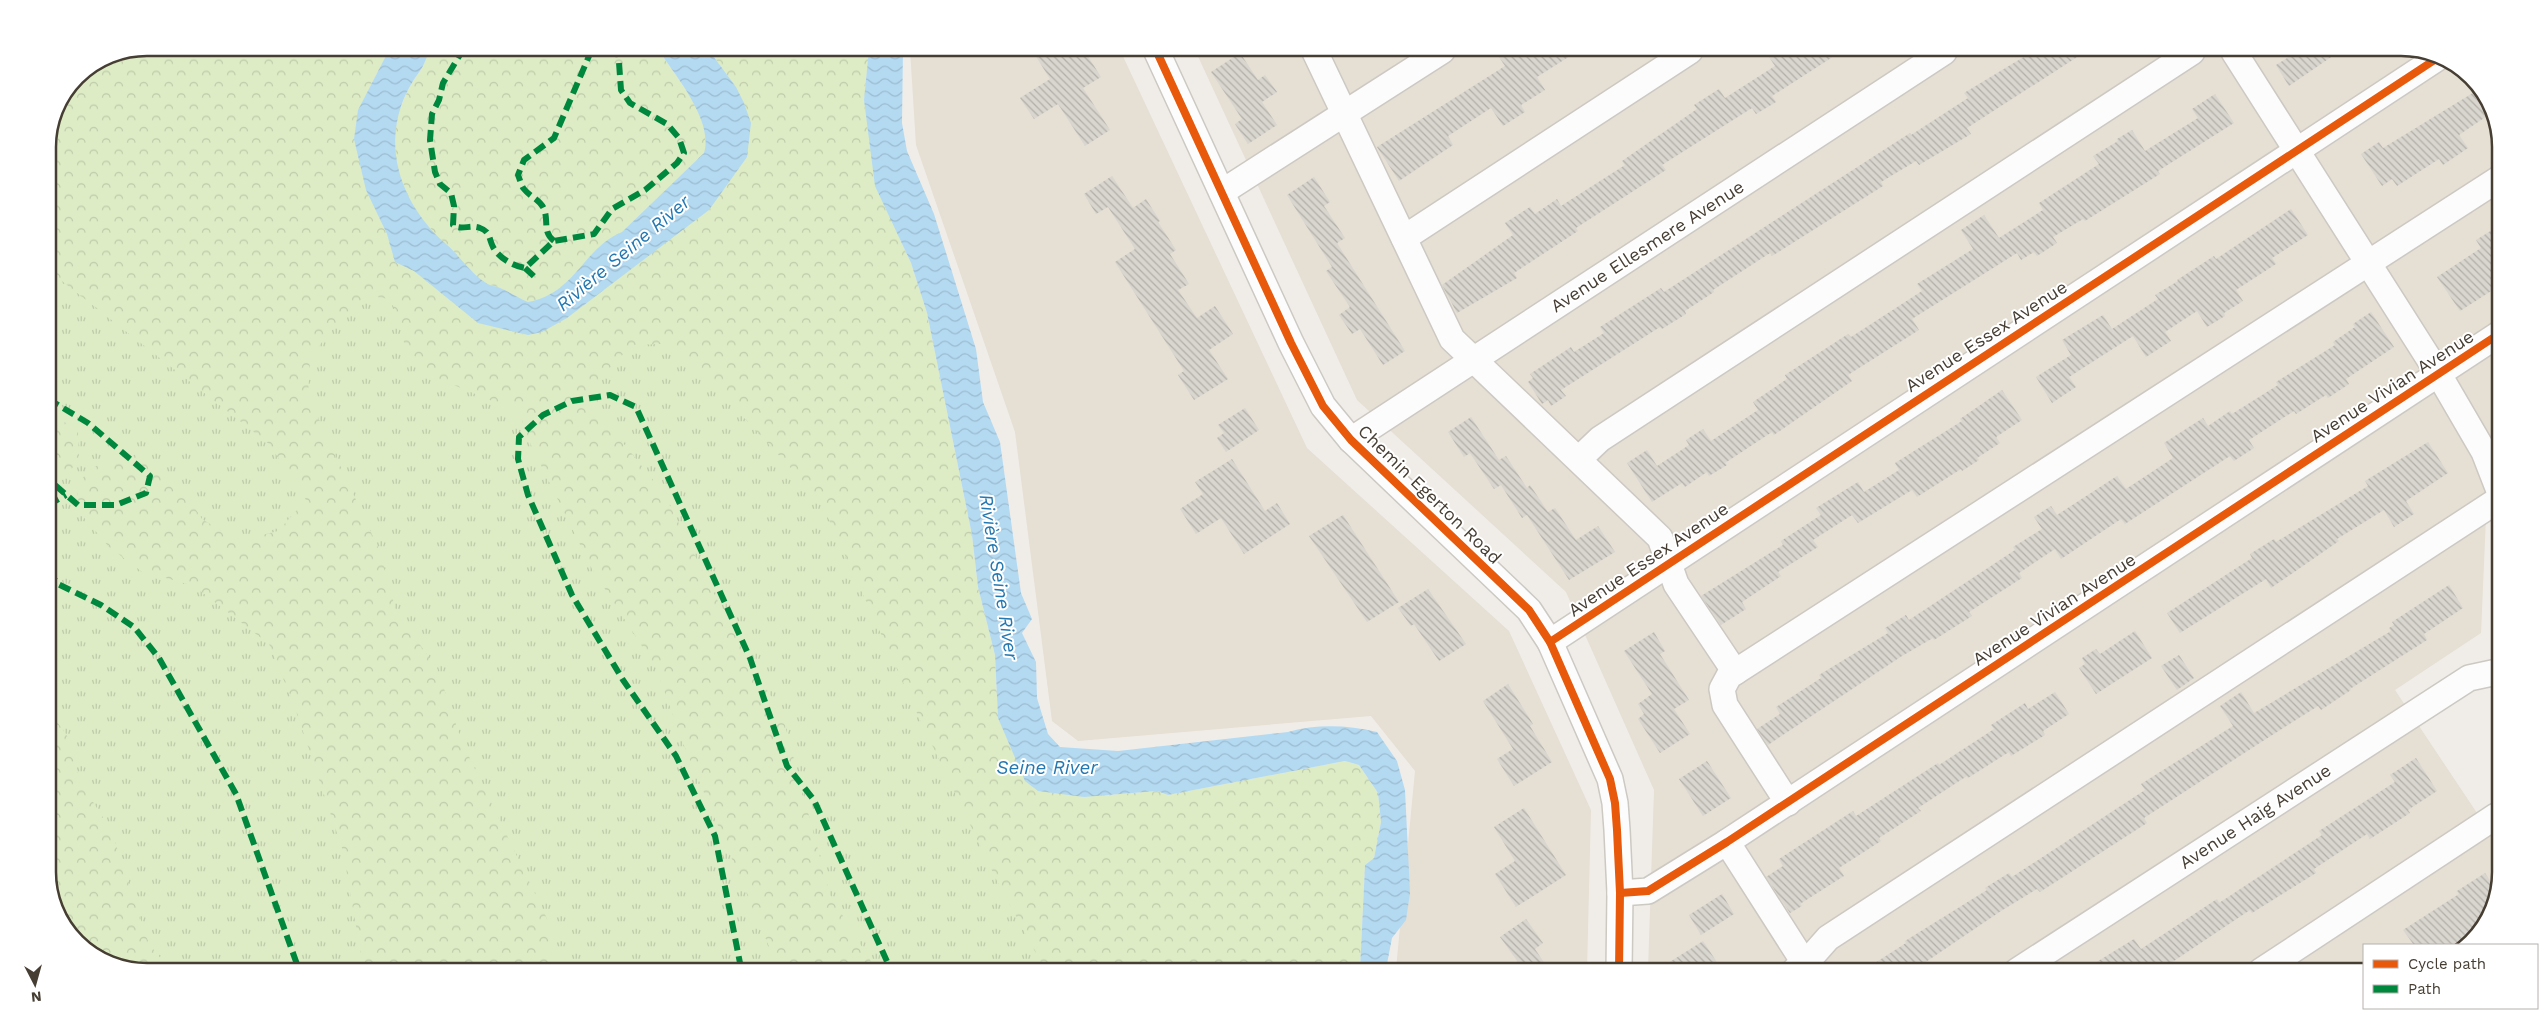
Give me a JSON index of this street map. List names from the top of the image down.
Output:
{
  "streets": {
    "street": [
      "Avenue Ellesmere Avenue",
      "Avenue Essex Avenue",
      "Avenue Vivian Avenue",
      "Chemin Egerton Road",
      "Avenue Haig Avenue"
    ]
  },
  "crossings": [
    ["Avenue Ellesmere Avenue", "Chemin Egerton Road"],
    ["Avenue Essex Avenue", "Chemin Egerton Road"],
    ["Avenue Vivian Avenue", "Chemin Egerton Road"]
  ],
  "water": ["Rivière Seine River", "Seine River"],
  "legend": ["Cycle path", "Path"],
  "north": "bottom"
}
